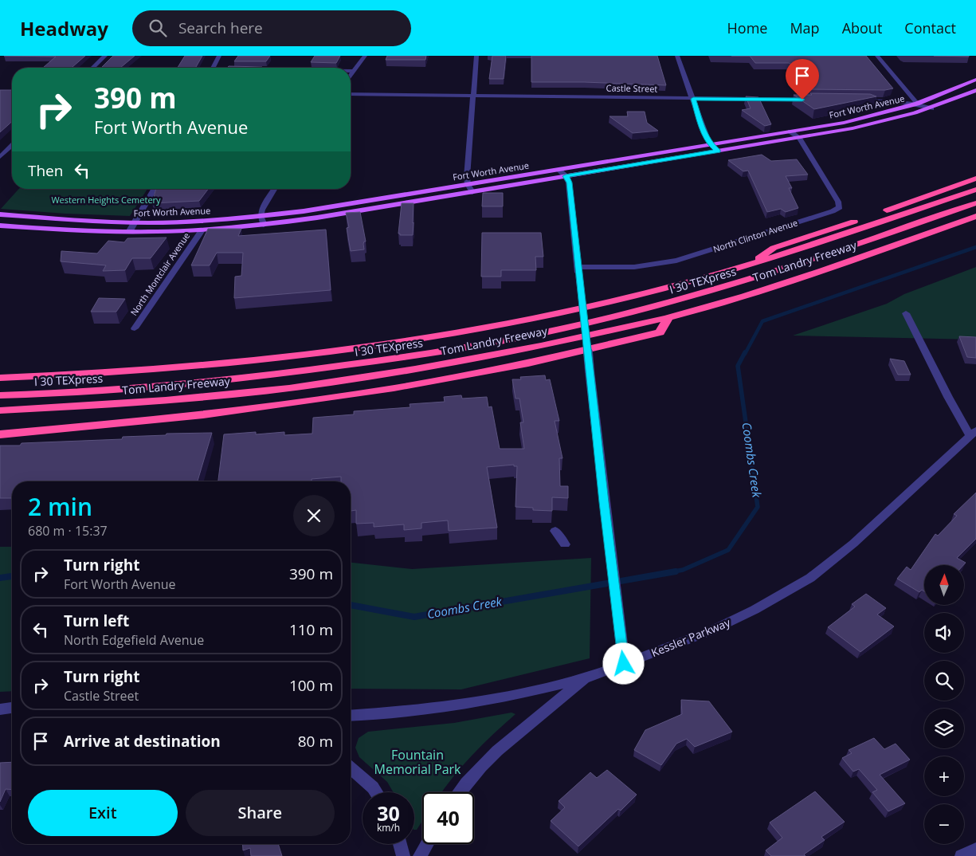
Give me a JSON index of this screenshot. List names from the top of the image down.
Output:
{
  "streets": {
    "highway": ["Tom Landry Freeway", "I 30 TEXpress"],
    "main road": ["Fort Worth Avenue"],
    "street": [
      "Castle Street",
      "North Clinton Avenue",
      "North Montclair Avenue",
      "Kessler Parkway"
    ]
  },
  "crossings": [
    ["Fort Worth Avenue", "North Clinton Avenue"],
    ["Fort Worth Avenue", "North Montclair Avenue"]
  ],
  "water": ["Coombs Creek"],
  "parks": ["Western Heights Cemetery", "Fountain Memorial Park"],
  "north": "top",
  "page": {
    "header": "Headway",
    "search": "Search here",
    "nav": [
      "Home",
      "Map",
      "About",
      "Contact"
    ],
    "turn": ["390 m", "Fort Worth Avenue"],
    "then": "Then",
    "heading": ["2 min", "680 m · 15:37"],
    "list": [
      {
        "name": "Turn right",
        "note": "Fort Worth Avenue",
        "value": "390 m"
      },
      {
        "name": "Turn left",
        "note": "North Edgefield Avenue",
        "value": "110 m"
      },
      {
        "name": "Turn right",
        "note": "Castle Street",
        "value": "100 m"
      },
      {
        "name": "Arrive at destination",
        "value": "80 m"
      }
    ],
    "map_buttons": ["+", "−"],
    "buttons": ["Exit", "Share"],
    "speed": "30 km/h",
    "limit": "40"
  }
}
